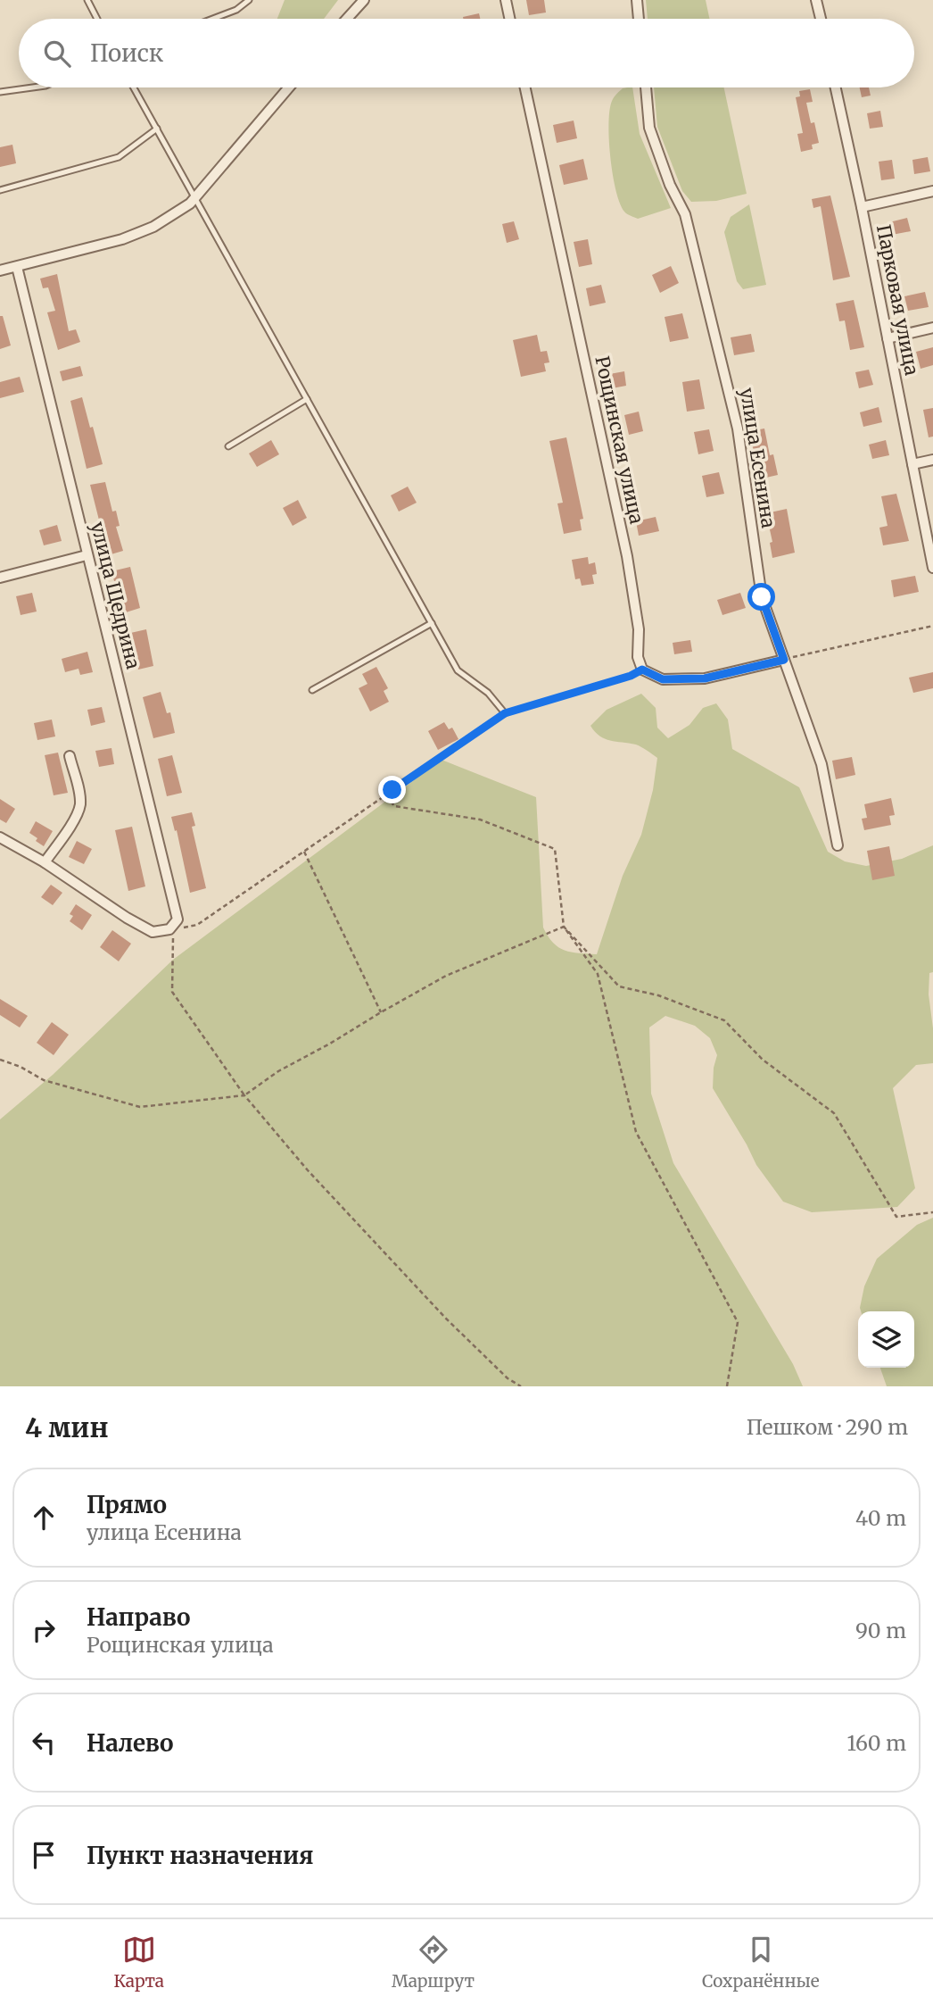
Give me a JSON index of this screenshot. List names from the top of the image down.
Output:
{
  "streets": {
    "street": [
      "Парковая улица",
      "Рощинская улица",
      "улица Есенина",
      "улица Щедрина"
    ]
  },
  "page": {
    "search": "Поиск",
    "heading": ["4 мин", "Пешком · 290 m"],
    "list": [
      ["Прямо", "улица Есенина", "40 m"],
      ["Направо", "Рощинская улица", "90 m"],
      ["Налево", "160 m"],
      "Пункт назначения"
    ],
    "nav": ["Карта", "Маршрут", "Сохранённые"]
  }
}
